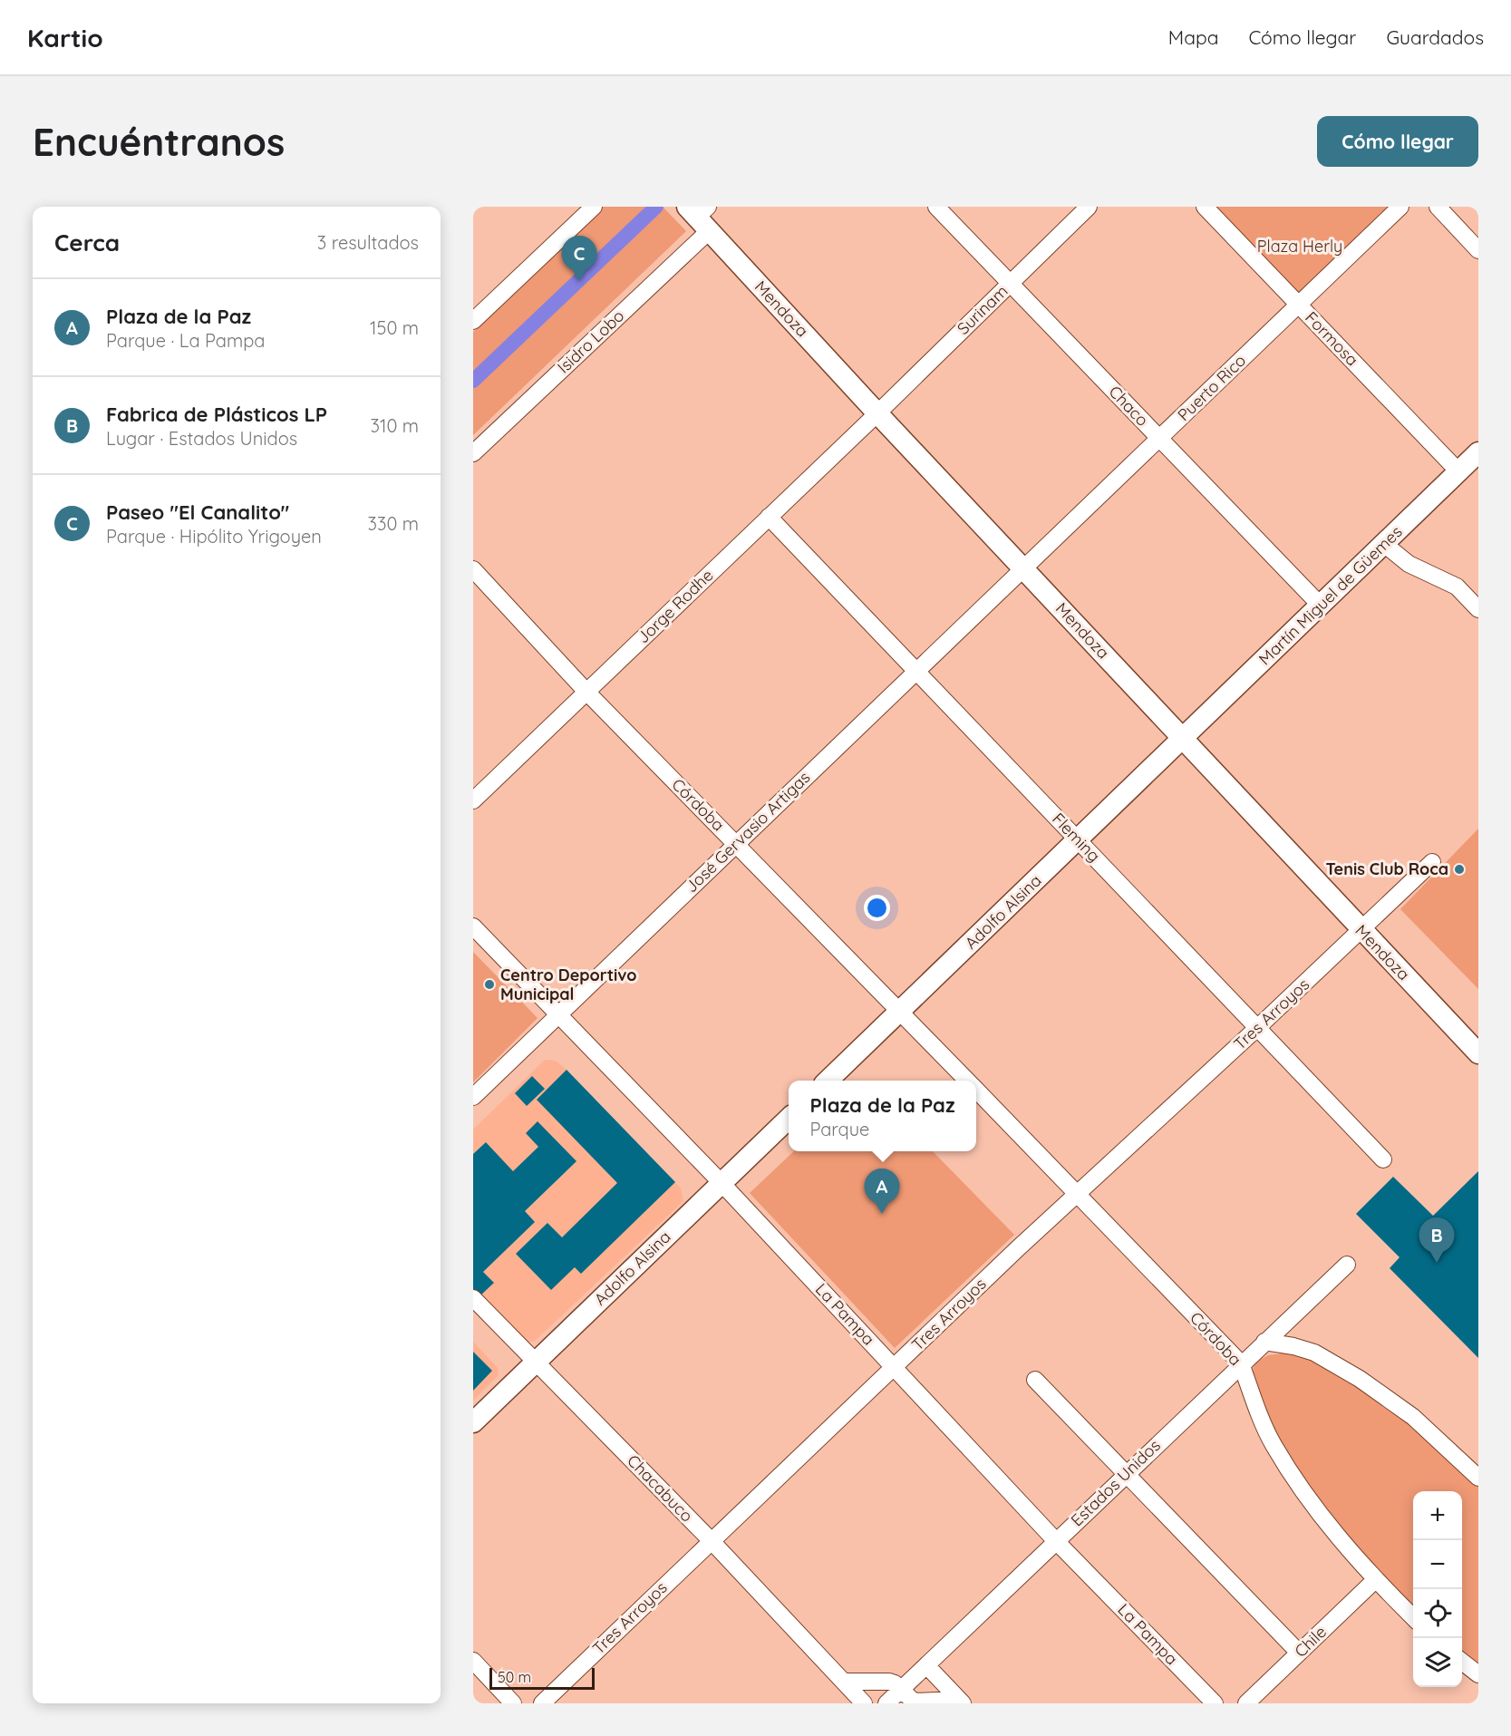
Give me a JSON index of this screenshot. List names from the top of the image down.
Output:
{
  "streets": {
    "main road": ["Mendoza", "Martín Miguel de Güemes", "Adolfo Alsina"],
    "street": [
      "Surinam",
      "Formosa",
      "Isidro Lobo",
      "Puerto Rico",
      "Chaco",
      "Jorge Rodhe",
      "Córdoba",
      "José Gervasio Artigas",
      "Fleming",
      "Tres Arroyos",
      "La Pampa",
      "Estados Unidos",
      "Chacabuco",
      "Chile"
    ]
  },
  "crossings": [
    ["Mendoza", "Surinam"],
    ["Mendoza", "Isidro Lobo"],
    ["Mendoza", "Puerto Rico"],
    ["Mendoza", "Martín Miguel de Güemes"],
    ["Mendoza", "Jorge Rodhe"],
    ["Mendoza", "José Gervasio Artigas"],
    ["Mendoza", "Adolfo Alsina"],
    ["Mendoza", "Tres Arroyos"],
    ["Surinam", "Chaco"],
    ["Surinam", "Jorge Rodhe"],
    ["Formosa", "Puerto Rico"],
    ["Formosa", "Martín Miguel de Güemes"],
    ["Puerto Rico", "Chaco"],
    ["Puerto Rico", "José Gervasio Artigas"],
    ["Chaco", "Martín Miguel de Güemes"],
    ["Martín Miguel de Güemes", "Adolfo Alsina"],
    ["Jorge Rodhe", "Córdoba"],
    ["Jorge Rodhe", "Fleming"],
    ["Córdoba", "José Gervasio Artigas"],
    ["Córdoba", "Adolfo Alsina"],
    ["Córdoba", "Tres Arroyos"],
    ["Córdoba", "Estados Unidos"],
    ["Córdoba", "Chile"],
    ["José Gervasio Artigas", "Fleming"],
    ["José Gervasio Artigas", "La Pampa"],
    ["Fleming", "Adolfo Alsina"],
    ["Fleming", "Tres Arroyos"],
    ["Adolfo Alsina", "La Pampa"],
    ["Adolfo Alsina", "Chacabuco"],
    ["Tres Arroyos", "La Pampa"],
    ["Tres Arroyos", "Chacabuco"],
    ["La Pampa", "Estados Unidos"]
  ],
  "parks": ["Plaza Herly"],
  "places": ["Tenis Club Roca", "Centro Deportivo Municipal"],
  "scale_bar": "50 m",
  "page": {
    "header": "Kartio",
    "nav": ["Mapa", "Cómo llegar", "Guardados"],
    "buttons": "Cómo llegar",
    "title": "Encuéntranos",
    "heading": ["Cerca", "3 resultados"],
    "pins": ["C", "A", "B"],
    "list": [
      {
        "mark": "A",
        "name": "Plaza de la Paz",
        "note": "Parque · La Pampa",
        "value": "150 m"
      },
      {
        "mark": "B",
        "name": "Fabrica de Plásticos LP",
        "note": "Lugar · Estados Unidos",
        "value": "310 m"
      },
      {
        "mark": "C",
        "name": "Paseo \"El Canalito\"",
        "note": "Parque · Hipólito Yrigoyen",
        "value": "330 m"
      }
    ],
    "popup": ["Plaza de la Paz", "Parque"],
    "map_buttons": ["+", "−"],
    "scale": "50 m"
  }
}
